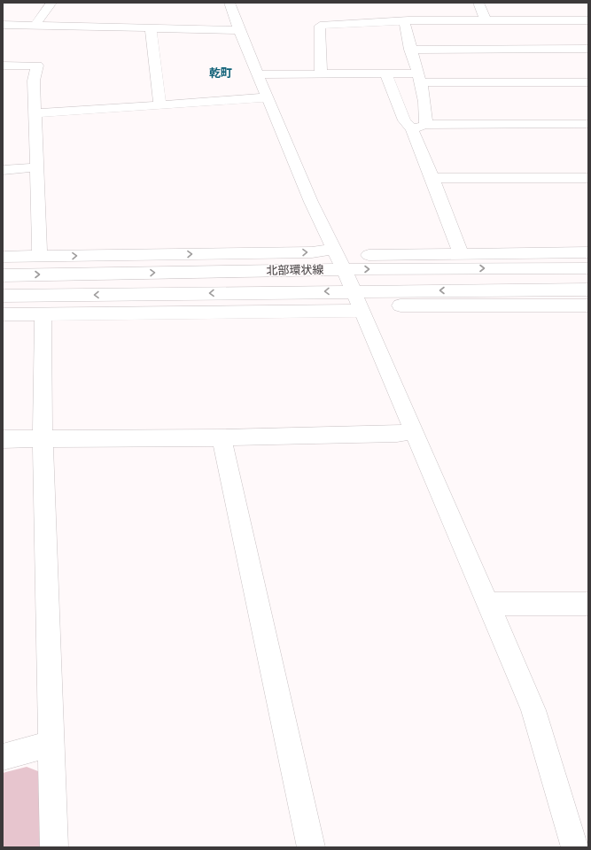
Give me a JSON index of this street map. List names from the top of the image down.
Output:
{
  "streets": {
    "street": ["北部環状線"]
  },
  "districts": ["乾町"]
}
